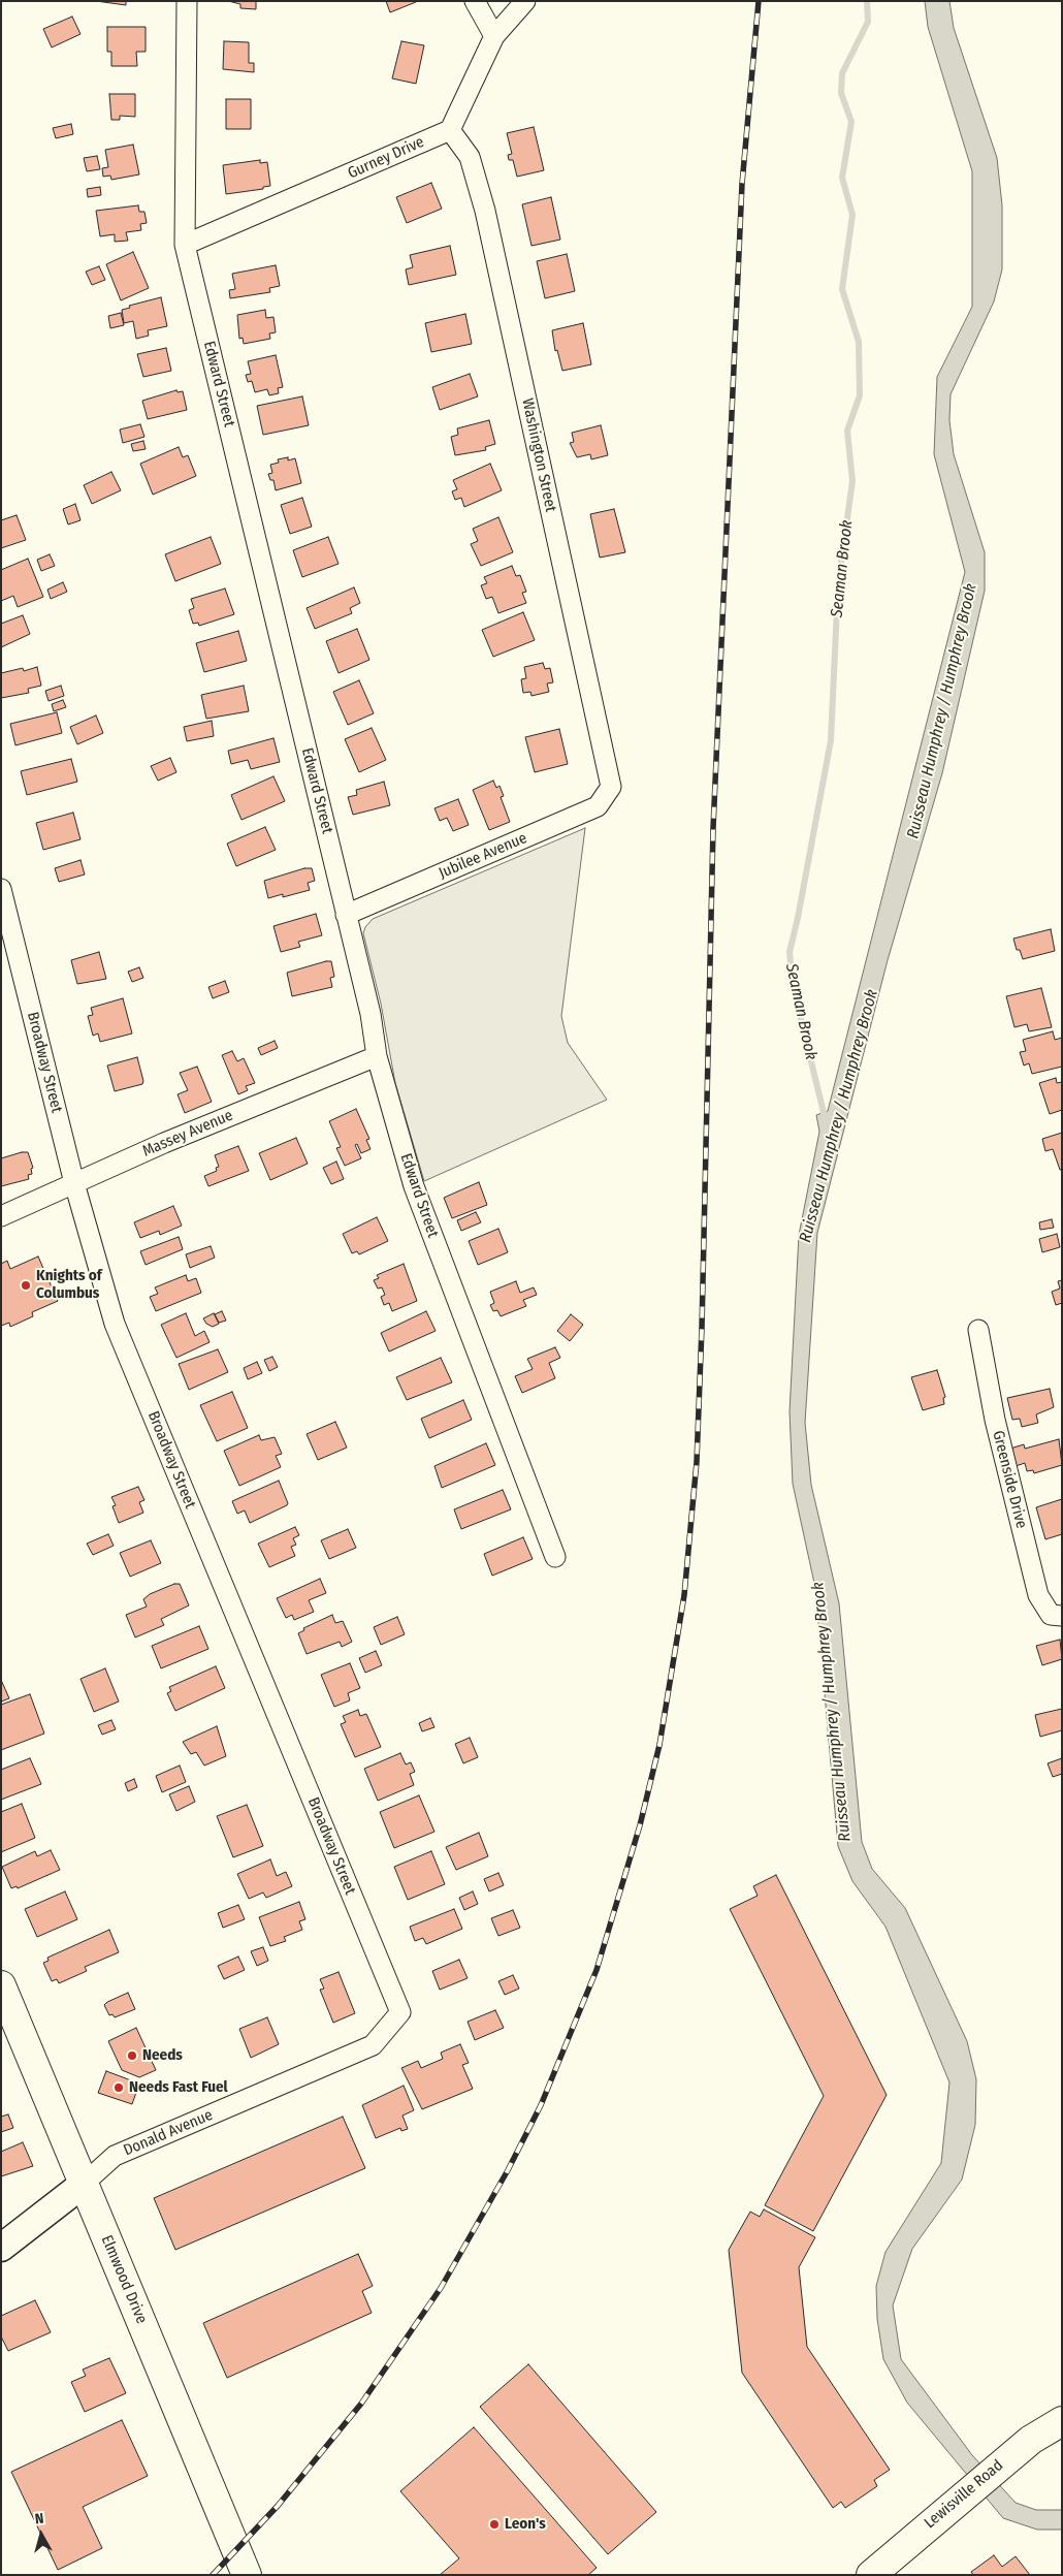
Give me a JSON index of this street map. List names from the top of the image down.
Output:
{
  "streets": {
    "main road": ["Elmwood Drive", "Lewisville Road"],
    "street": [
      "Gurney Drive",
      "Edward Street",
      "Washington Street",
      "Jubilee Avenue",
      "Broadway Street",
      "Massey Avenue",
      "Greenside Drive",
      "Donald Avenue"
    ]
  },
  "crossings": [
    ["Gurney Drive", "Edward Street"],
    ["Gurney Drive", "Washington Street"],
    ["Edward Street", "Jubilee Avenue"],
    ["Edward Street", "Massey Avenue"],
    ["Washington Street", "Jubilee Avenue"],
    ["Broadway Street", "Massey Avenue"],
    ["Broadway Street", "Donald Avenue"],
    ["Donald Avenue", "Elmwood Drive"]
  ],
  "water": ["Seaman Brook", "Ruisseau Humphrey / Humphrey Brook"],
  "places": [
    "Knights of Columbus",
    "Needs",
    "Needs Fast Fuel",
    "Leon's"
  ],
  "north": "top"
}
